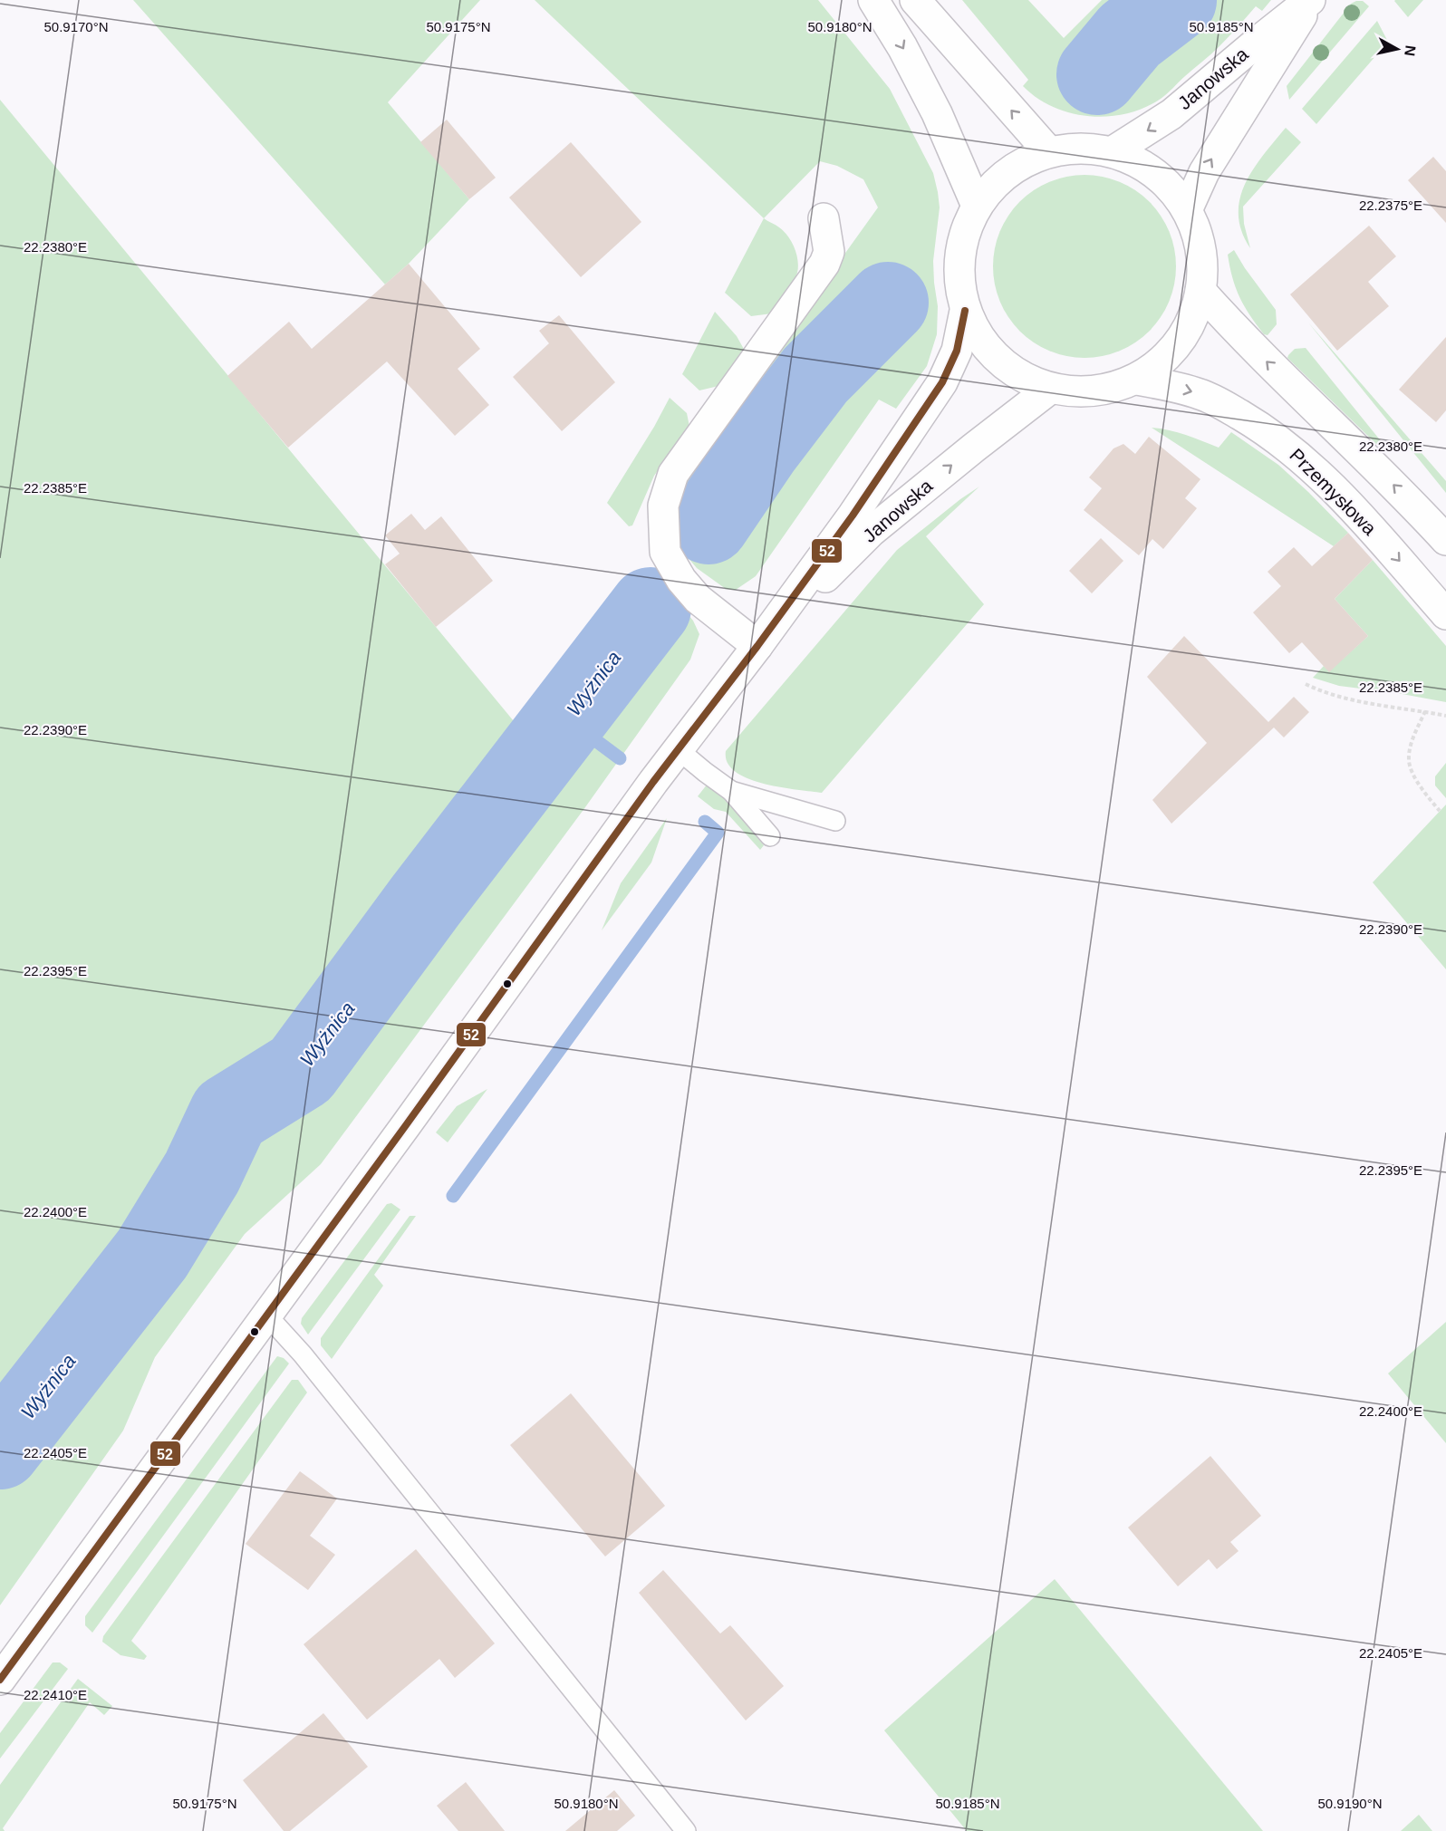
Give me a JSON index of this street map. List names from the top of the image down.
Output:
{
  "streets": {
    "street": ["Janowska", "Przemysłowa"]
  },
  "water": ["Wyżnica"],
  "lines": ["transit line 52"],
  "north": "right",
  "coordinates": [
    "50.9170°N",
    "50.9175°N",
    "50.9180°N",
    "50.9185°N",
    "22.2375°E",
    "22.2380°E",
    "22.2385°E",
    "22.2390°E",
    "22.2395°E",
    "22.2400°E",
    "22.2405°E",
    "22.2410°E",
    "50.9190°N"
  ]
}
